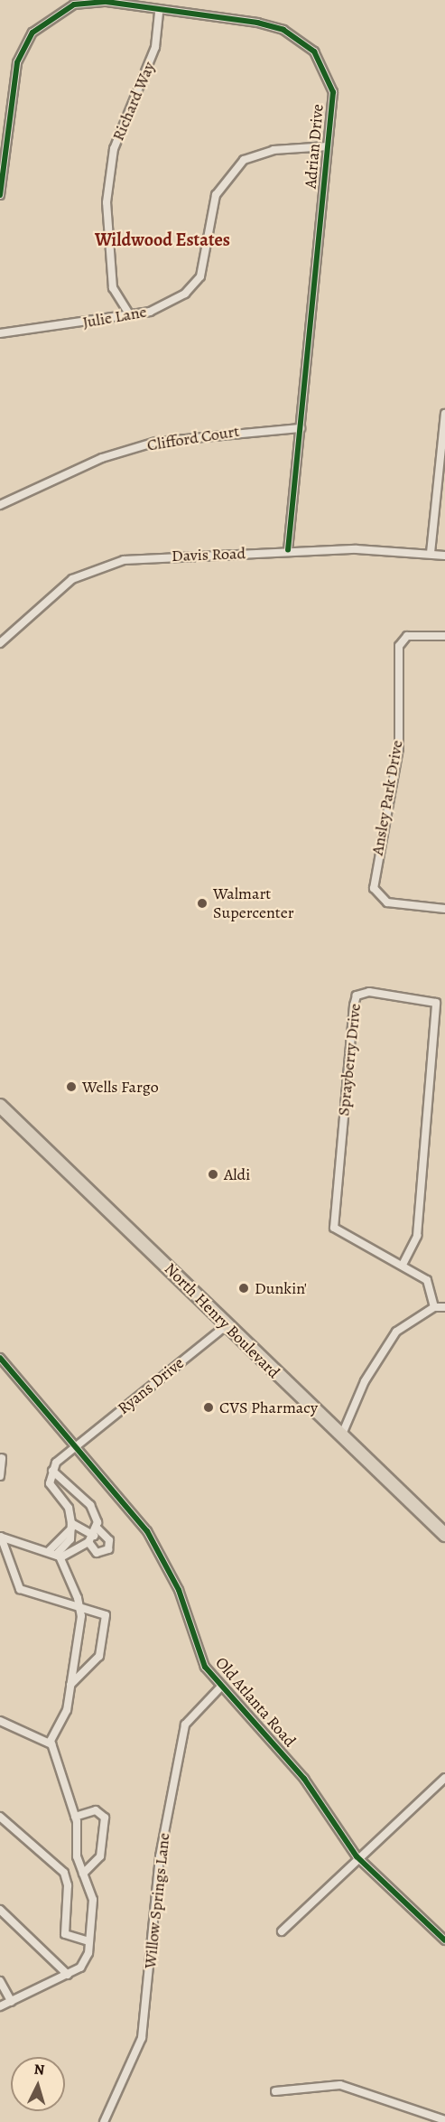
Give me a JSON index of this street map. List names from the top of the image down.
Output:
{
  "streets": {
    "highway": ["North Henry Boulevard"],
    "street": [
      "Richard Way",
      "Adrian Drive",
      "Julie Lane",
      "Clifford Court",
      "Davis Road",
      "Ansley Park Drive",
      "Sprayberry Drive",
      "Ryans Drive",
      "Old Atlanta Road",
      "Willow Springs Lane"
    ]
  },
  "crossings": [
    ["Richard Way", "Adrian Drive"],
    ["Richard Way", "Julie Lane"],
    ["Adrian Drive", "Julie Lane"],
    ["Adrian Drive", "Clifford Court"],
    ["Adrian Drive", "Davis Road"],
    ["North Henry Boulevard", "Ryans Drive"],
    ["Ryans Drive", "Old Atlanta Road"],
    ["Old Atlanta Road", "Willow Springs Lane"]
  ],
  "districts": ["Wildwood Estates"],
  "places": [
    "Walmart Supercenter",
    "Wells Fargo",
    "Aldi",
    "Dunkin'",
    "CVS Pharmacy"
  ],
  "north": "top"
}
